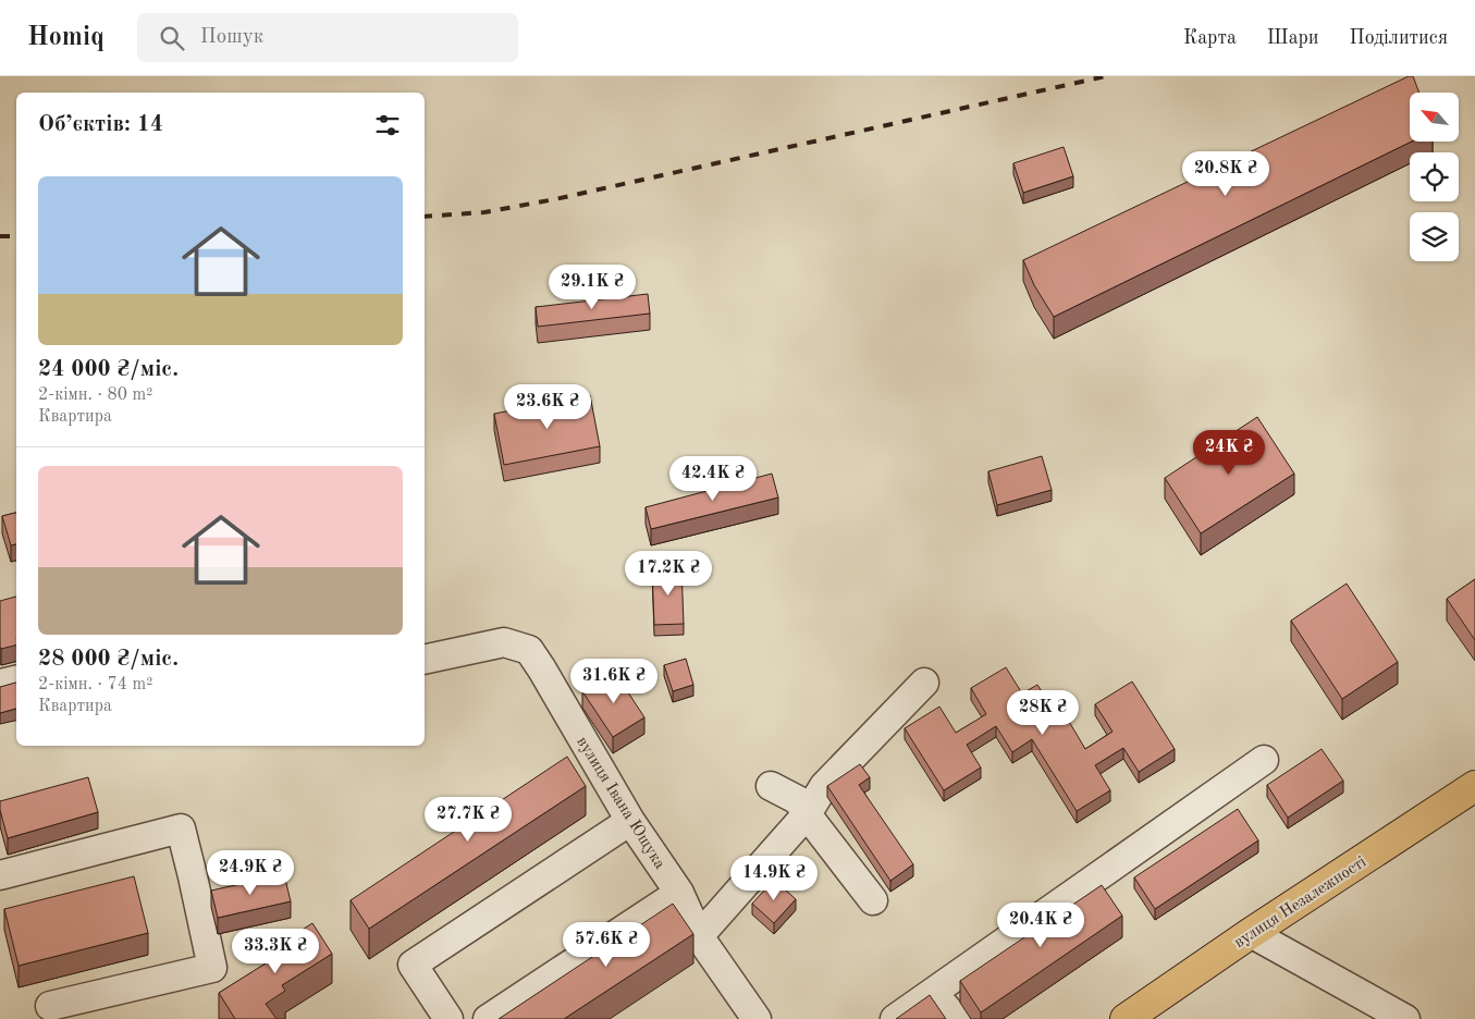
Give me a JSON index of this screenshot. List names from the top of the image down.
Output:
{
  "streets": {
    "main road": ["вулиця Незалежності"],
    "street": ["вулиця Івана Ющука"]
  },
  "north": "top left",
  "page": {
    "header": "Homiq",
    "search": "Пошук",
    "nav": ["Карта", "Шари", "Поділитися"],
    "heading": "Об’єктів: 14",
    "price": [
      "20.8K ₴",
      "29.1K ₴",
      "23.6K ₴",
      "24K ₴",
      "42.4K ₴",
      "17.2K ₴",
      "31.6K ₴",
      "28K ₴",
      "27.7K ₴",
      "24.9K ₴",
      "14.9K ₴",
      "20.4K ₴",
      "57.6K ₴",
      "33.3K ₴"
    ],
    "list": [
      {
        "name": "24 000 ₴/міс.",
        "note": "2-кімн. · 80 m² · Квартира"
      },
      {
        "name": "28 000 ₴/міс.",
        "note": "2-кімн. · 74 m² · Квартира"
      }
    ]
  }
}
